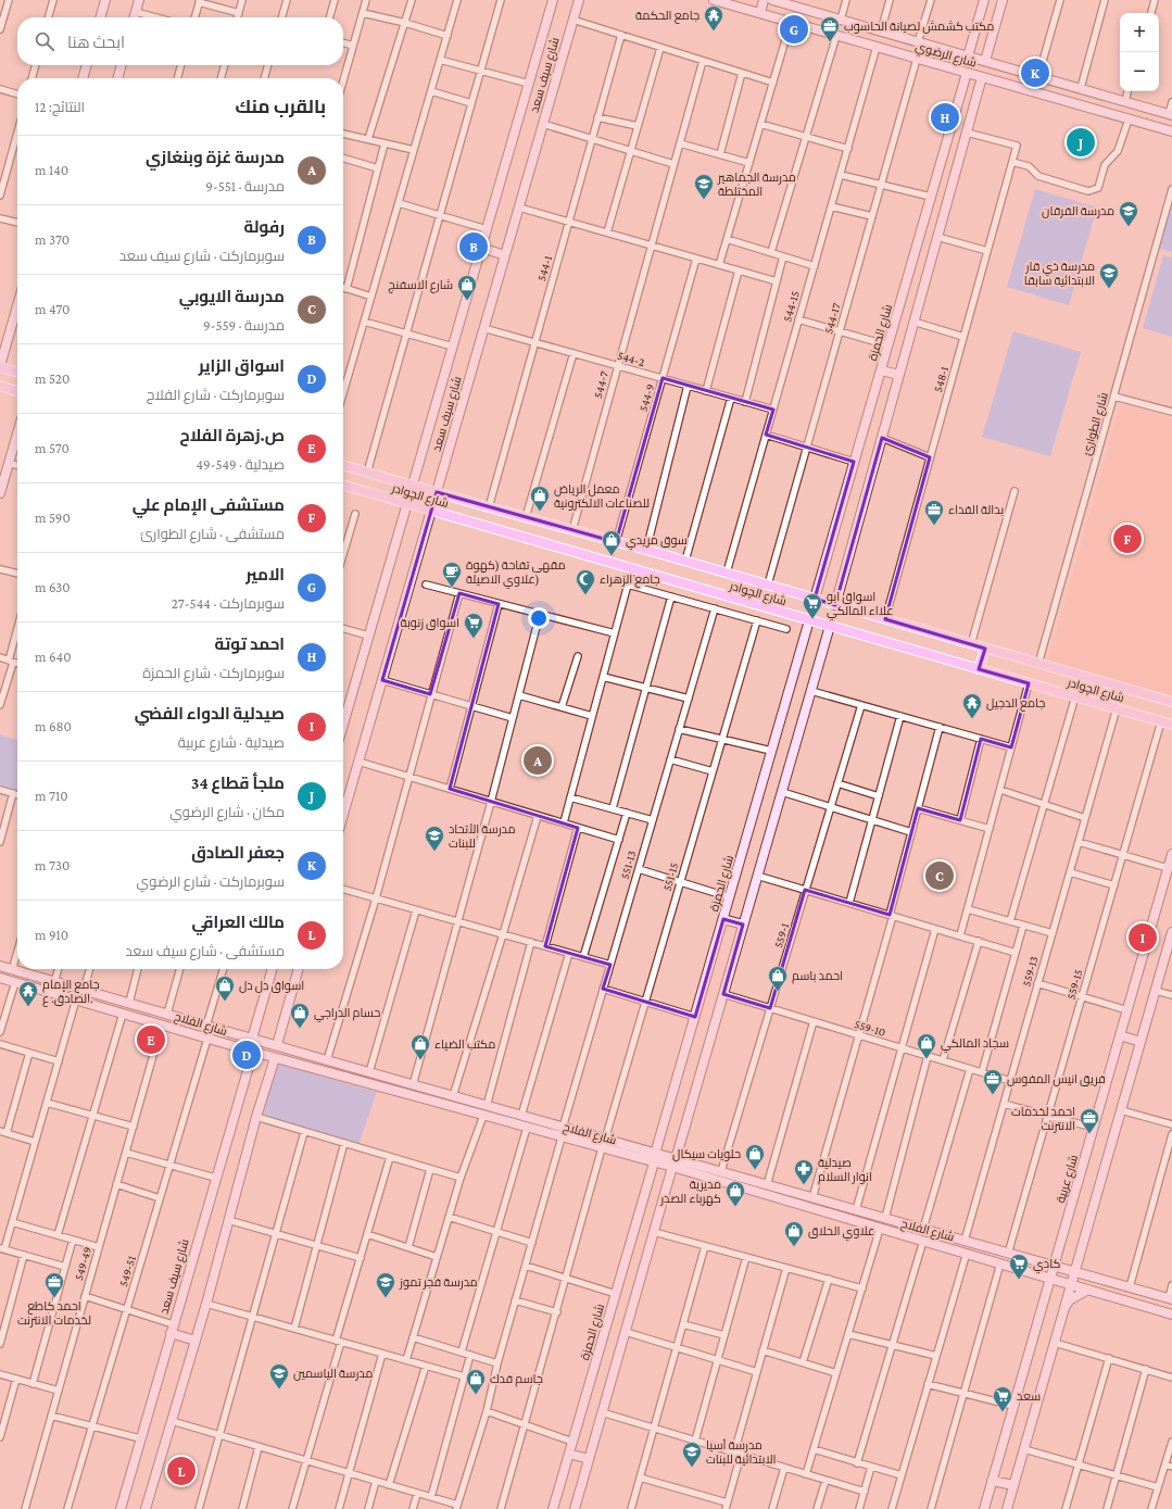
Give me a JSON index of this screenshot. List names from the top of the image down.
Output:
{
  "streets": {
    "main road": ["شارع الچوادر"],
    "street": [
      "شارع الرضوي",
      "شارع سيف سعد",
      "544-1",
      "544-15",
      "544-17",
      "شارع الحمزة",
      "544-2",
      "548-1",
      "544-7",
      "544-9",
      "شارع الطوارئ",
      "551-13",
      "551-15",
      "559-1",
      "559-13",
      "559-15",
      "شارع الفلاح",
      "559-10",
      "شارع عربية",
      "549-49",
      "549-51"
    ]
  },
  "crossings": [
    ["شارع الرضوي", "544-15"],
    ["شارع الرضوي", "544-17"],
    ["شارع الرضوي", "شارع الحمزة"],
    ["شارع سيف سعد", "544-2"],
    ["شارع سيف سعد", "شارع الچوادر"],
    ["شارع سيف سعد", "شارع الفلاح"],
    ["544-1", "544-2"],
    ["544-1", "شارع الچوادر"],
    ["544-15", "544-2"],
    ["544-15", "شارع الچوادر"],
    ["544-17", "شارع الچوادر"],
    ["شارع الحمزة", "شارع الچوادر"],
    ["شارع الحمزة", "شارع الفلاح"],
    ["544-2", "544-7"],
    ["544-2", "544-9"],
    ["548-1", "شارع الچوادر"],
    ["544-7", "شارع الچوادر"],
    ["544-9", "شارع الچوادر"],
    ["شارع الطوارئ", "شارع الچوادر"],
    ["شارع الچوادر", "559-13"],
    ["شارع الچوادر", "559-15"],
    ["551-13", "شارع الفلاح"],
    ["551-15", "شارع الفلاح"],
    ["559-1", "شارع الفلاح"],
    ["559-1", "559-10"],
    ["559-13", "شارع الفلاح"],
    ["559-13", "559-10"],
    ["559-15", "شارع الفلاح"],
    ["شارع الفلاح", "شارع عربية"],
    ["شارع الفلاح", "549-49"],
    ["شارع الفلاح", "549-51"]
  ],
  "places": {
    "temple": ["جامع الحكمة", "جامع الدجيل", "جامع الإمام الصادق. ع."],
    "office": [
      "مكتب كشمش لصيانة الحاسوب",
      "بدالة الفداء",
      "فريق انيس المفوس",
      "احمد لخدمات الانترنت",
      "احمد كاطع لخدمات الانترنت"
    ],
    "school or university": [
      "مدرسة الجماهير المختلطة",
      "مدرسة الفرقان",
      "مدرسة ذي قار الابتدائية سابقا",
      "مدرسة الأتحاد للبنات",
      "مدرسة فجر تموز",
      "مدرسة الياسمين",
      "مدرسة آسيا الابتدائية للبنات"
    ],
    "shop": [
      "شارع الاسفنج",
      "معمل الرياض للصناعات الالكترونية",
      "سوق مريدي",
      "احمد باسم",
      "اسواق دل دل",
      "حسام الدراجي",
      "سجاد المالكي",
      "مكتب الضياء",
      "حلويات سيكال",
      "مديرية كهرباء الصدر",
      "علاوي الحلاق",
      "جاسم فدك"
    ],
    "cafe": ["مقهى تفاحة (كهوة علاوي الاصيلة)"],
    "mosque": ["جامع الزهراء"],
    "supermarket": [
      "اسواق ابو علااء المالكي",
      "اسواق زنوبة",
      "كادي",
      "سعد"
    ],
    "pharmacy": ["صيدلية انوار السلام"]
  },
  "page": {
    "map_buttons": ["+", "−"],
    "pins": [
      "G",
      "K",
      "H",
      "J",
      "B",
      "F",
      "A",
      "C",
      "I",
      "E",
      "D",
      "L"
    ],
    "search": "ابحث هنا",
    "heading": ["بالقرب منك", "النتائج: 12"],
    "list": [
      {
        "mark": "A",
        "name": "مدرسة غزة وبنغازي",
        "note": "مدرسة · 551-9",
        "value": "140 m"
      },
      {
        "mark": "B",
        "name": "رفولة",
        "note": "سوبرماركت · شارع سيف سعد",
        "value": "370 m"
      },
      {
        "mark": "C",
        "name": "مدرسة الايوبي",
        "note": "مدرسة · 559-9",
        "value": "470 m"
      },
      {
        "mark": "D",
        "name": "اسواق الزاير",
        "note": "سوبرماركت · شارع الفلاح",
        "value": "520 m"
      },
      {
        "mark": "E",
        "name": "ص.زهرة الفلاح",
        "note": "صيدلية · 549-49",
        "value": "570 m"
      },
      {
        "mark": "F",
        "name": "مستشفى الإمام علي",
        "note": "مستشفى · شارع الطوارئ",
        "value": "590 m"
      },
      {
        "mark": "G",
        "name": "الامير",
        "note": "سوبرماركت · 544-27",
        "value": "630 m"
      },
      {
        "mark": "H",
        "name": "احمد توتة",
        "note": "سوبرماركت · شارع الحمزة",
        "value": "640 m"
      },
      {
        "mark": "I",
        "name": "صيدلية الدواء الفضي",
        "note": "صيدلية · شارع عربية",
        "value": "680 m"
      },
      {
        "mark": "J",
        "name": "ملجأ قطاع 34",
        "note": "مكان · شارع الرضوي",
        "value": "710 m"
      },
      {
        "mark": "K",
        "name": "جعفر الصادق",
        "note": "سوبرماركت · شارع الرضوي",
        "value": "730 m"
      },
      {
        "mark": "L",
        "name": "مالك العراقي",
        "note": "مستشفى · شارع سيف سعد",
        "value": "910 m"
      }
    ]
  }
}
